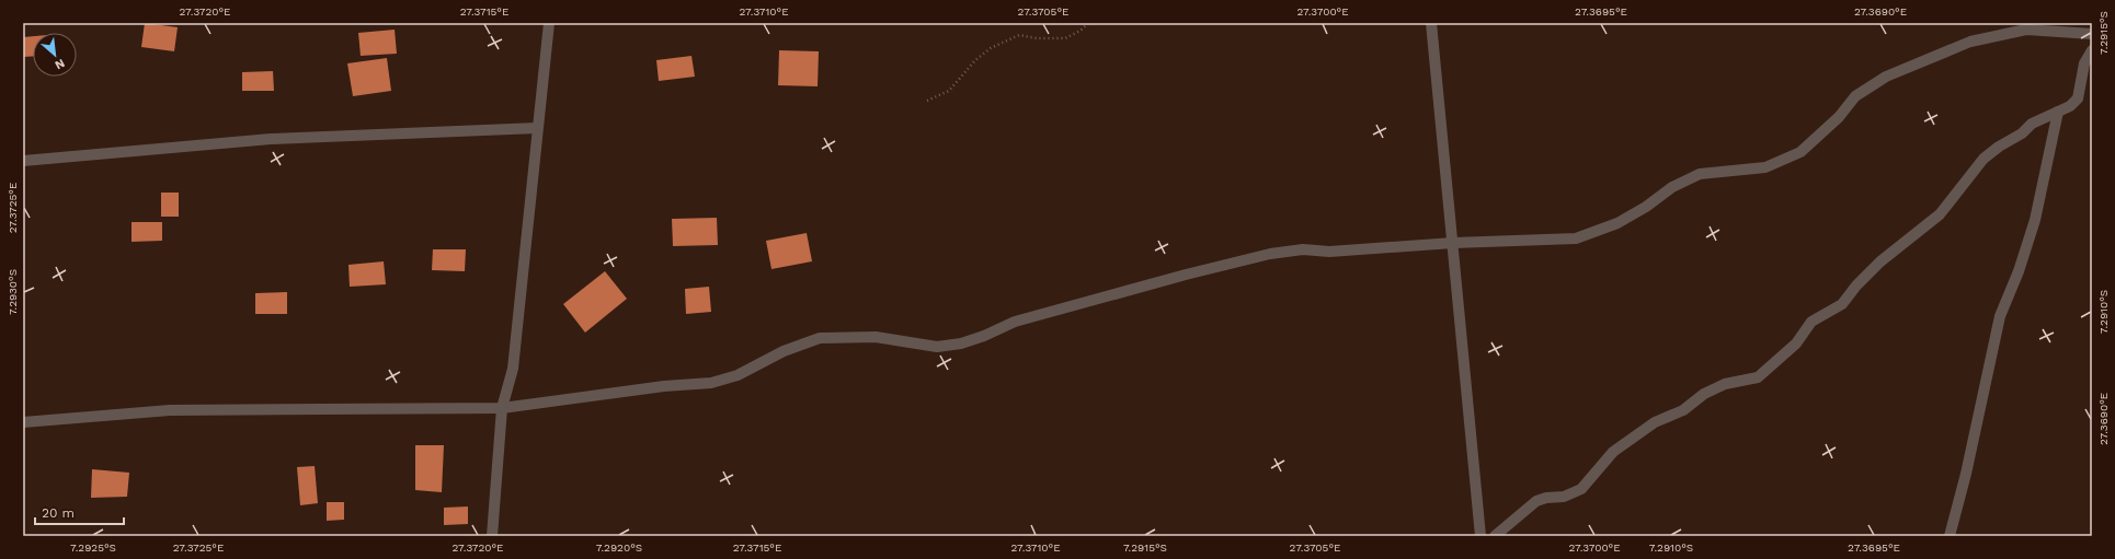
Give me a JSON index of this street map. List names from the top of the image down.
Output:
{
  "scale_bar": "20 m",
  "north": "bottom right",
  "coordinates": [
    "27.3720°E",
    "27.3715°E",
    "27.3710°E",
    "27.3705°E",
    "27.3700°E",
    "27.3695°E",
    "27.3690°E",
    "7.2915°S",
    "27.3725°E",
    "7.2930°S",
    "7.2910°S",
    "7.2925°S",
    "7.2920°S"
  ]
}
